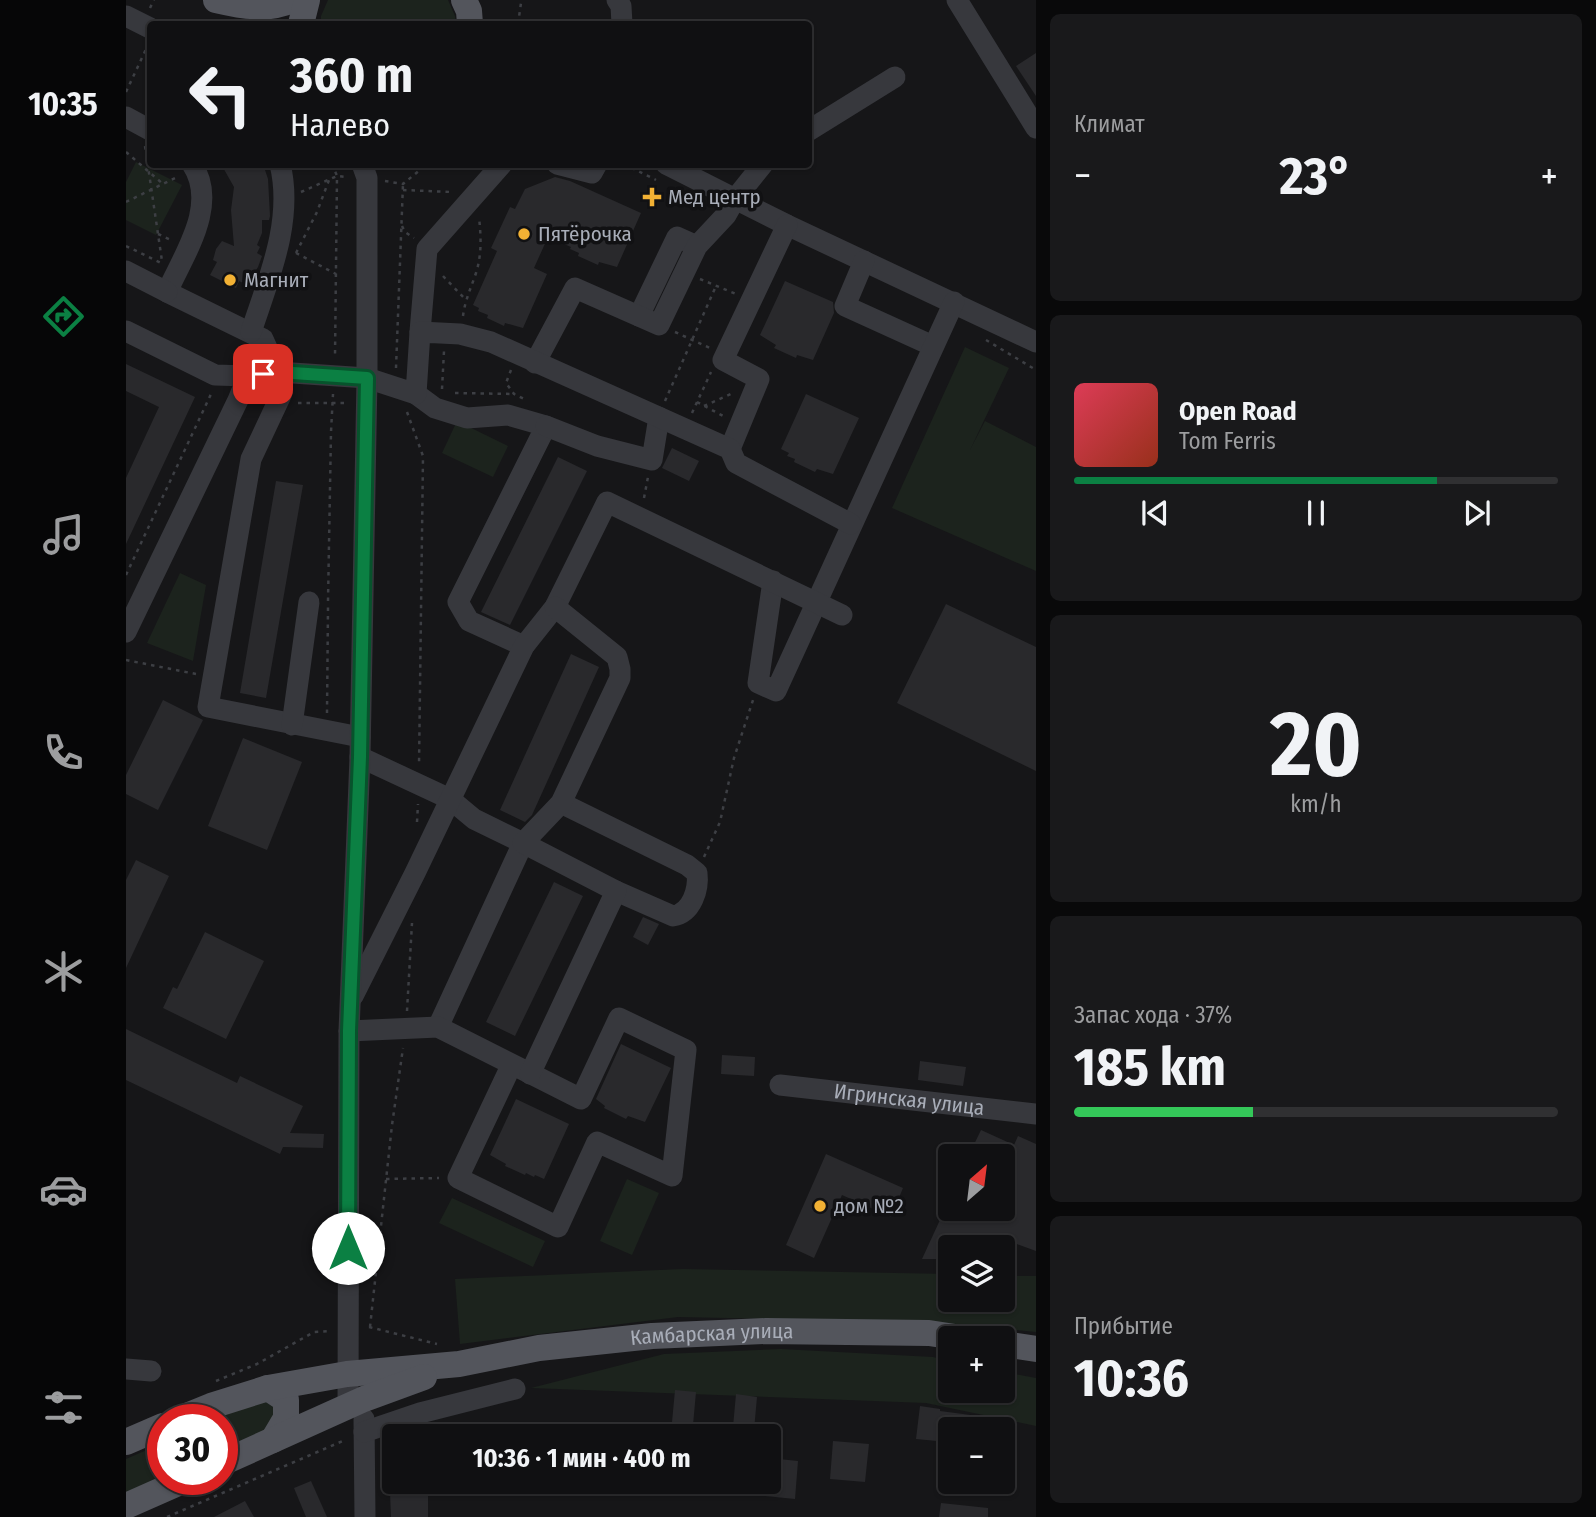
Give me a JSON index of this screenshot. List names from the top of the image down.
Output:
{
  "streets": {
    "main road": ["Камбарская улица"],
    "street": ["Игринская улица"]
  },
  "places": {
    "health": ["Мед центр"],
    "other": ["Пятёрочка", "Магнит", "дом №2"]
  },
  "north": "top right",
  "page": {
    "tabs": "10:35",
    "tile": [
      "Климат",
      ["20", "km/h"],
      ["Запас хода · 37%", "185 km"],
      ["Прибытие", "10:36"]
    ],
    "turn": ["360 m", "Налево"],
    "heat": ["−", "23°", "+"],
    "song": ["Open Road", "Tom Ferris"],
    "map_buttons": ["+", "−"],
    "limit": "30",
    "trip": "10:36 · 1 мин · 400 m"
  }
}
